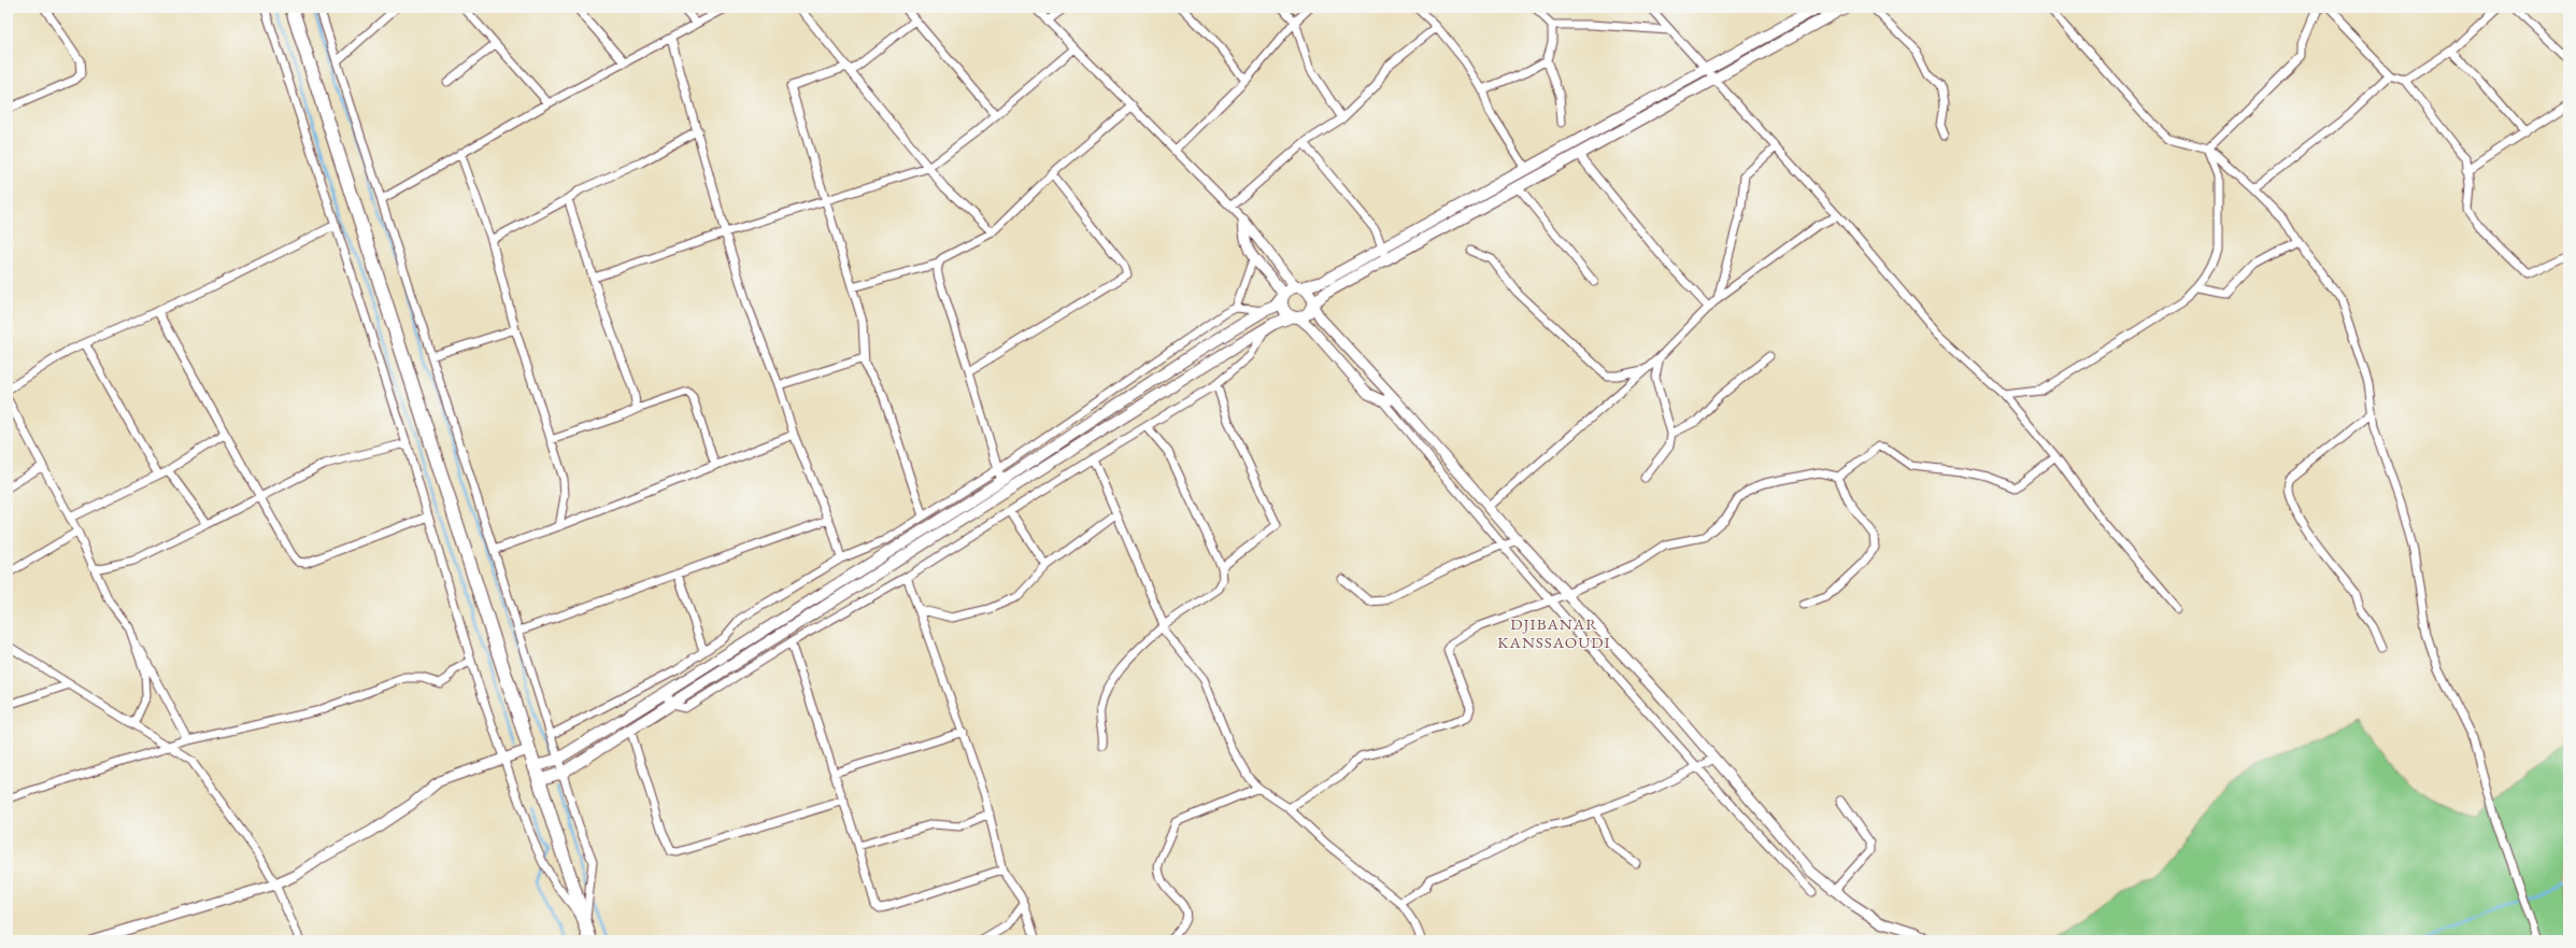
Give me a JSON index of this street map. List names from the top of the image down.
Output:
{
  "districts": ["DJIBANAR KANSSAOUDI"]
}
